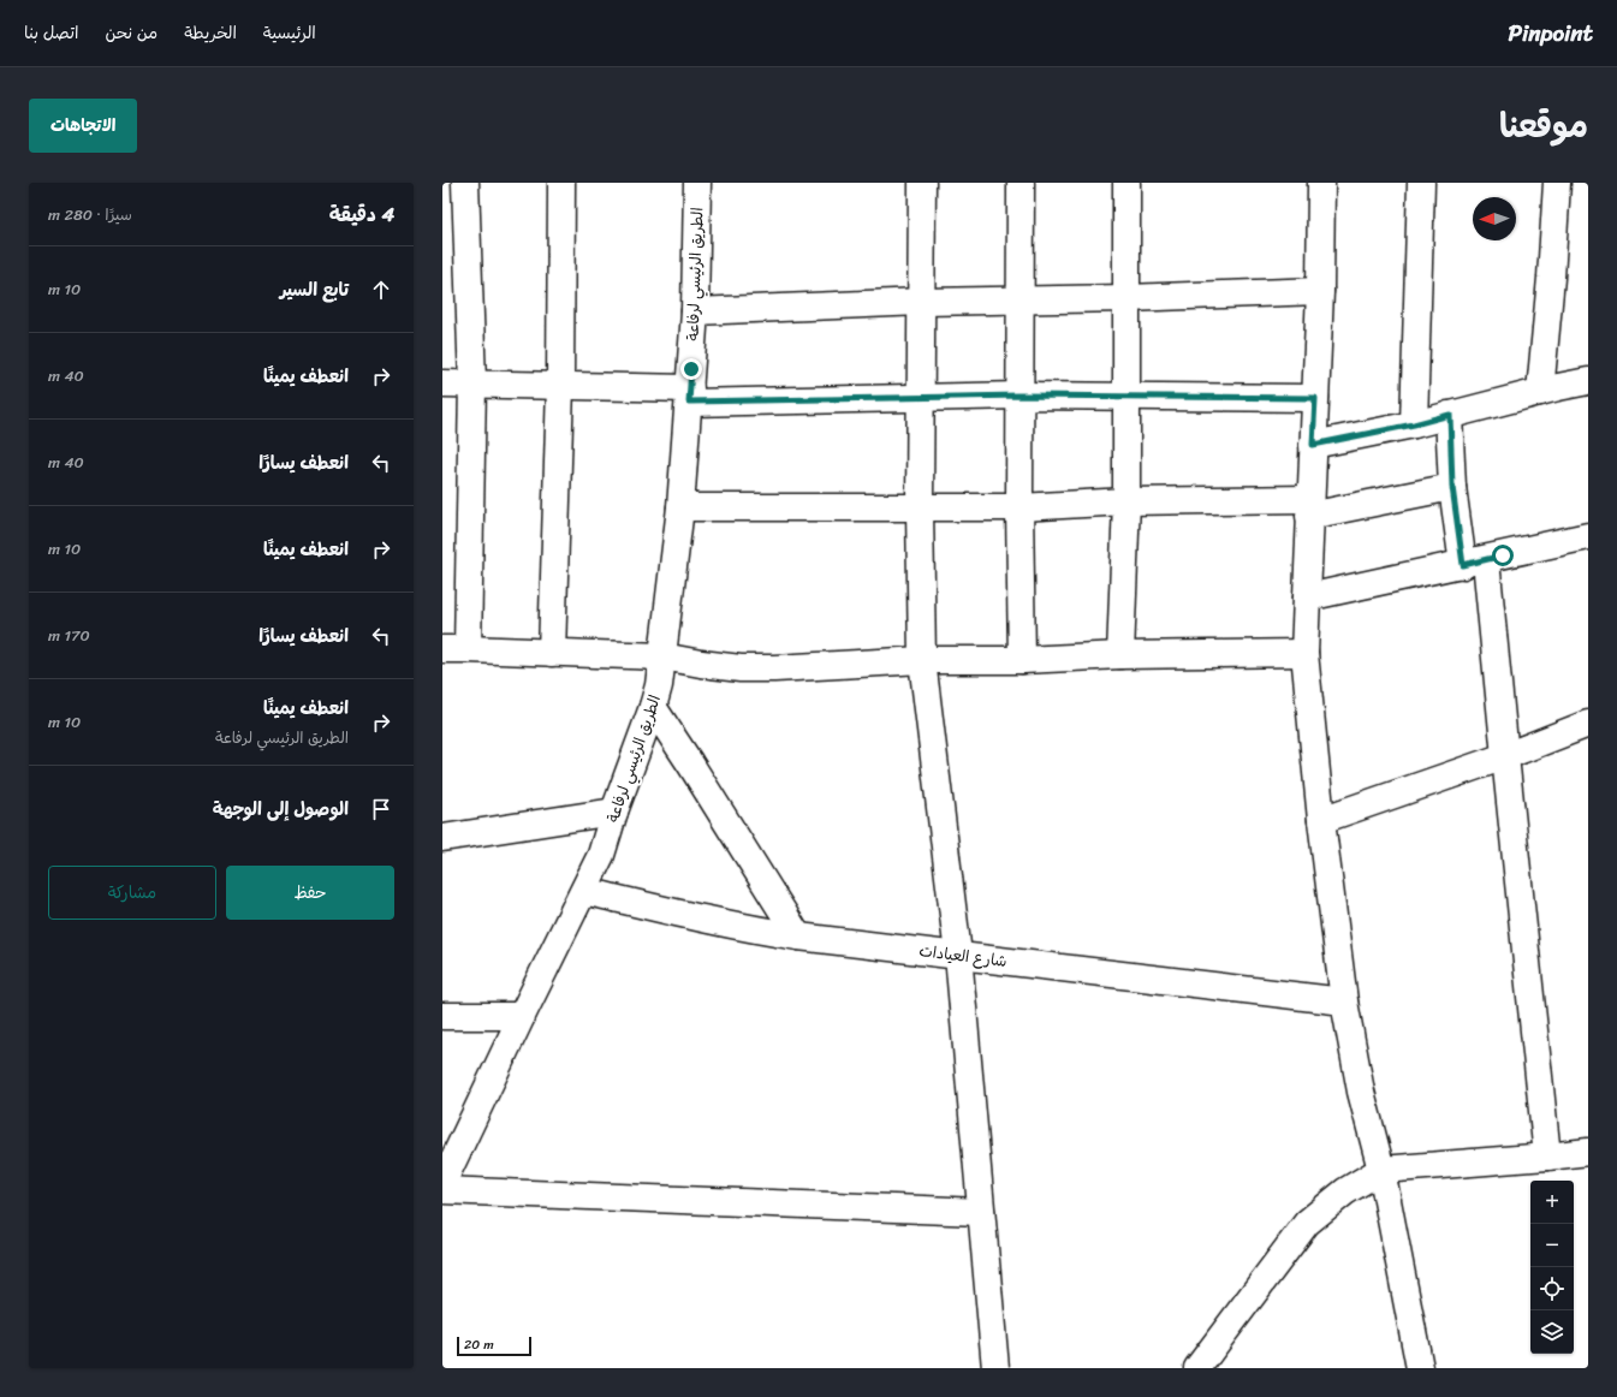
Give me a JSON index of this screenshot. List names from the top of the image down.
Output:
{
  "streets": {
    "street": ["الطريق الرئيسي لرفاعة", "شارع العيادات"]
  },
  "crossings": [
    ["الطريق الرئيسي لرفاعة", "شارع العيادات"]
  ],
  "scale_bar": "20 m",
  "north": "left",
  "page": {
    "header": "Pinpoint",
    "nav": [
      "الرئيسية",
      "الخريطة",
      "من نحن",
      "اتصل بنا"
    ],
    "title": "موقعنا",
    "buttons": [
      "الاتجاهات",
      ["حفظ", "مشاركة"]
    ],
    "heading": ["4 دقيقة", "سيرًا · 280 m"],
    "list": [
      ["تابع السير", "10 m"],
      ["انعطف يمينًا", "40 m"],
      ["انعطف يسارًا", "40 m"],
      ["انعطف يمينًا", "10 m"],
      ["انعطف يسارًا", "170 m"],
      ["انعطف يمينًا", "الطريق الرئيسي لرفاعة", "10 m"],
      "الوصول إلى الوجهة"
    ],
    "map_buttons": ["+", "−"],
    "scale": "20 m"
  }
}
